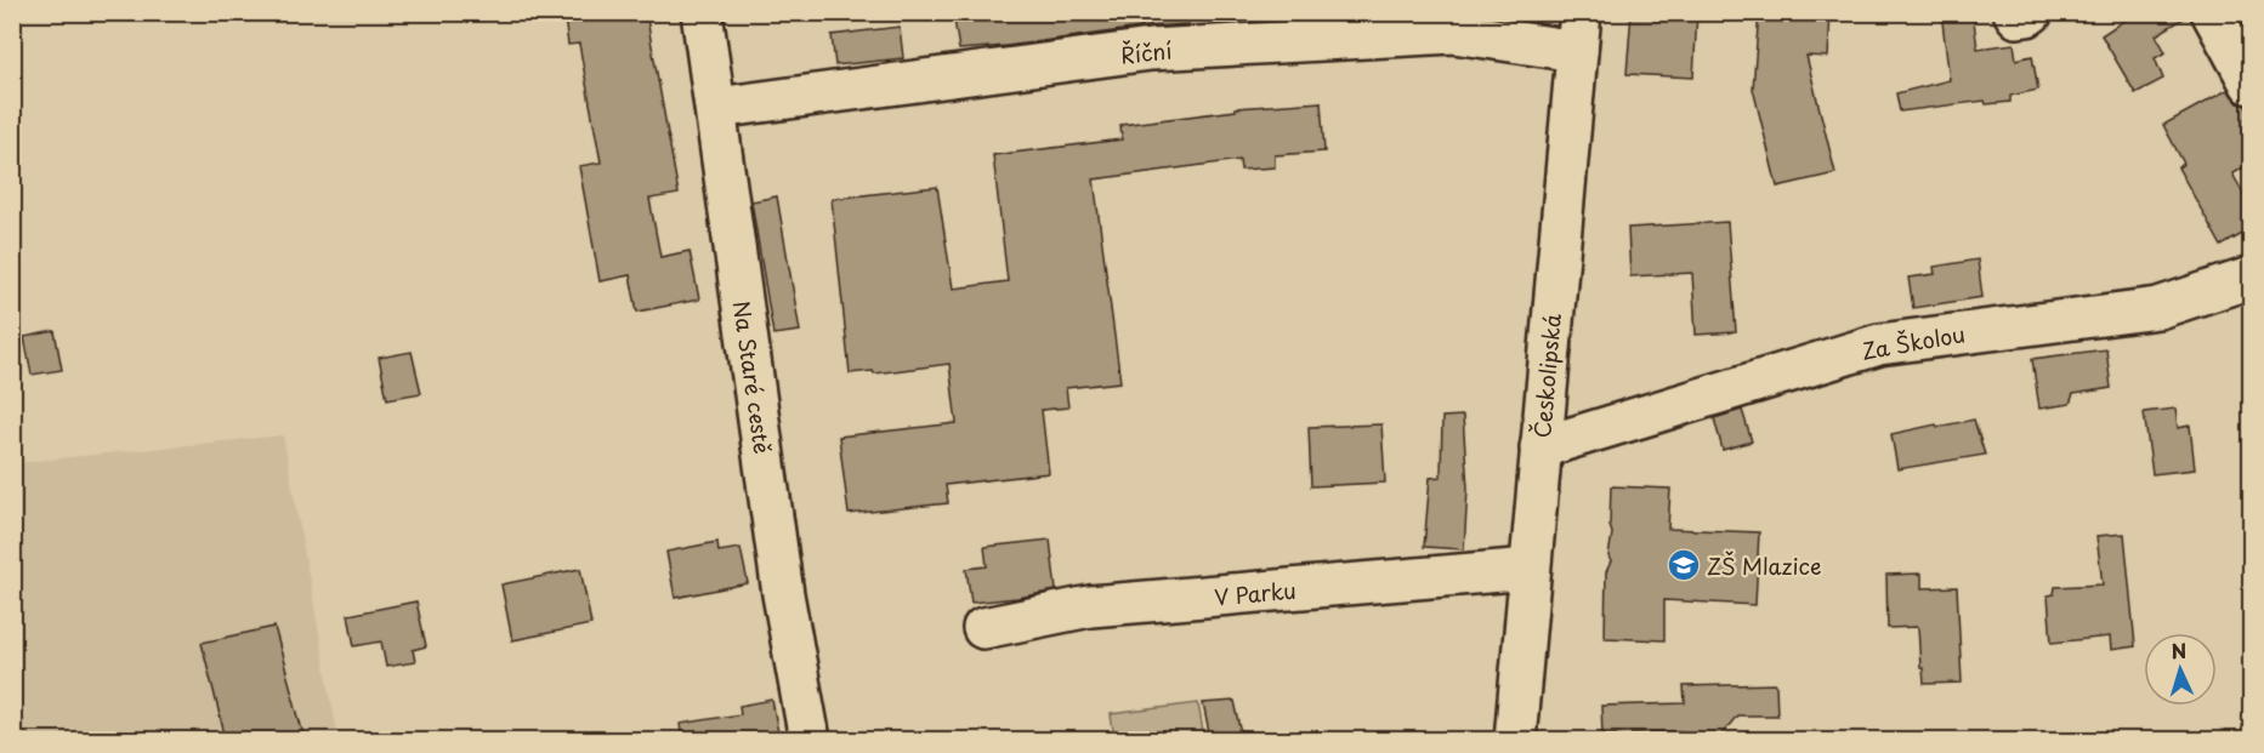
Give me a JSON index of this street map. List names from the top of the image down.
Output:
{
  "streets": {
    "street": [
      "Říční",
      "Za Školou",
      "Českolipská",
      "Na Staré cestě",
      "V Parku"
    ]
  },
  "crossings": [
    ["Říční", "Českolipská"],
    ["Říční", "Na Staré cestě"],
    ["Za Školou", "Českolipská"],
    ["Českolipská", "V Parku"]
  ],
  "places": {
    "school or university": ["ZŠ Mlazice"]
  },
  "north": "top"
}
